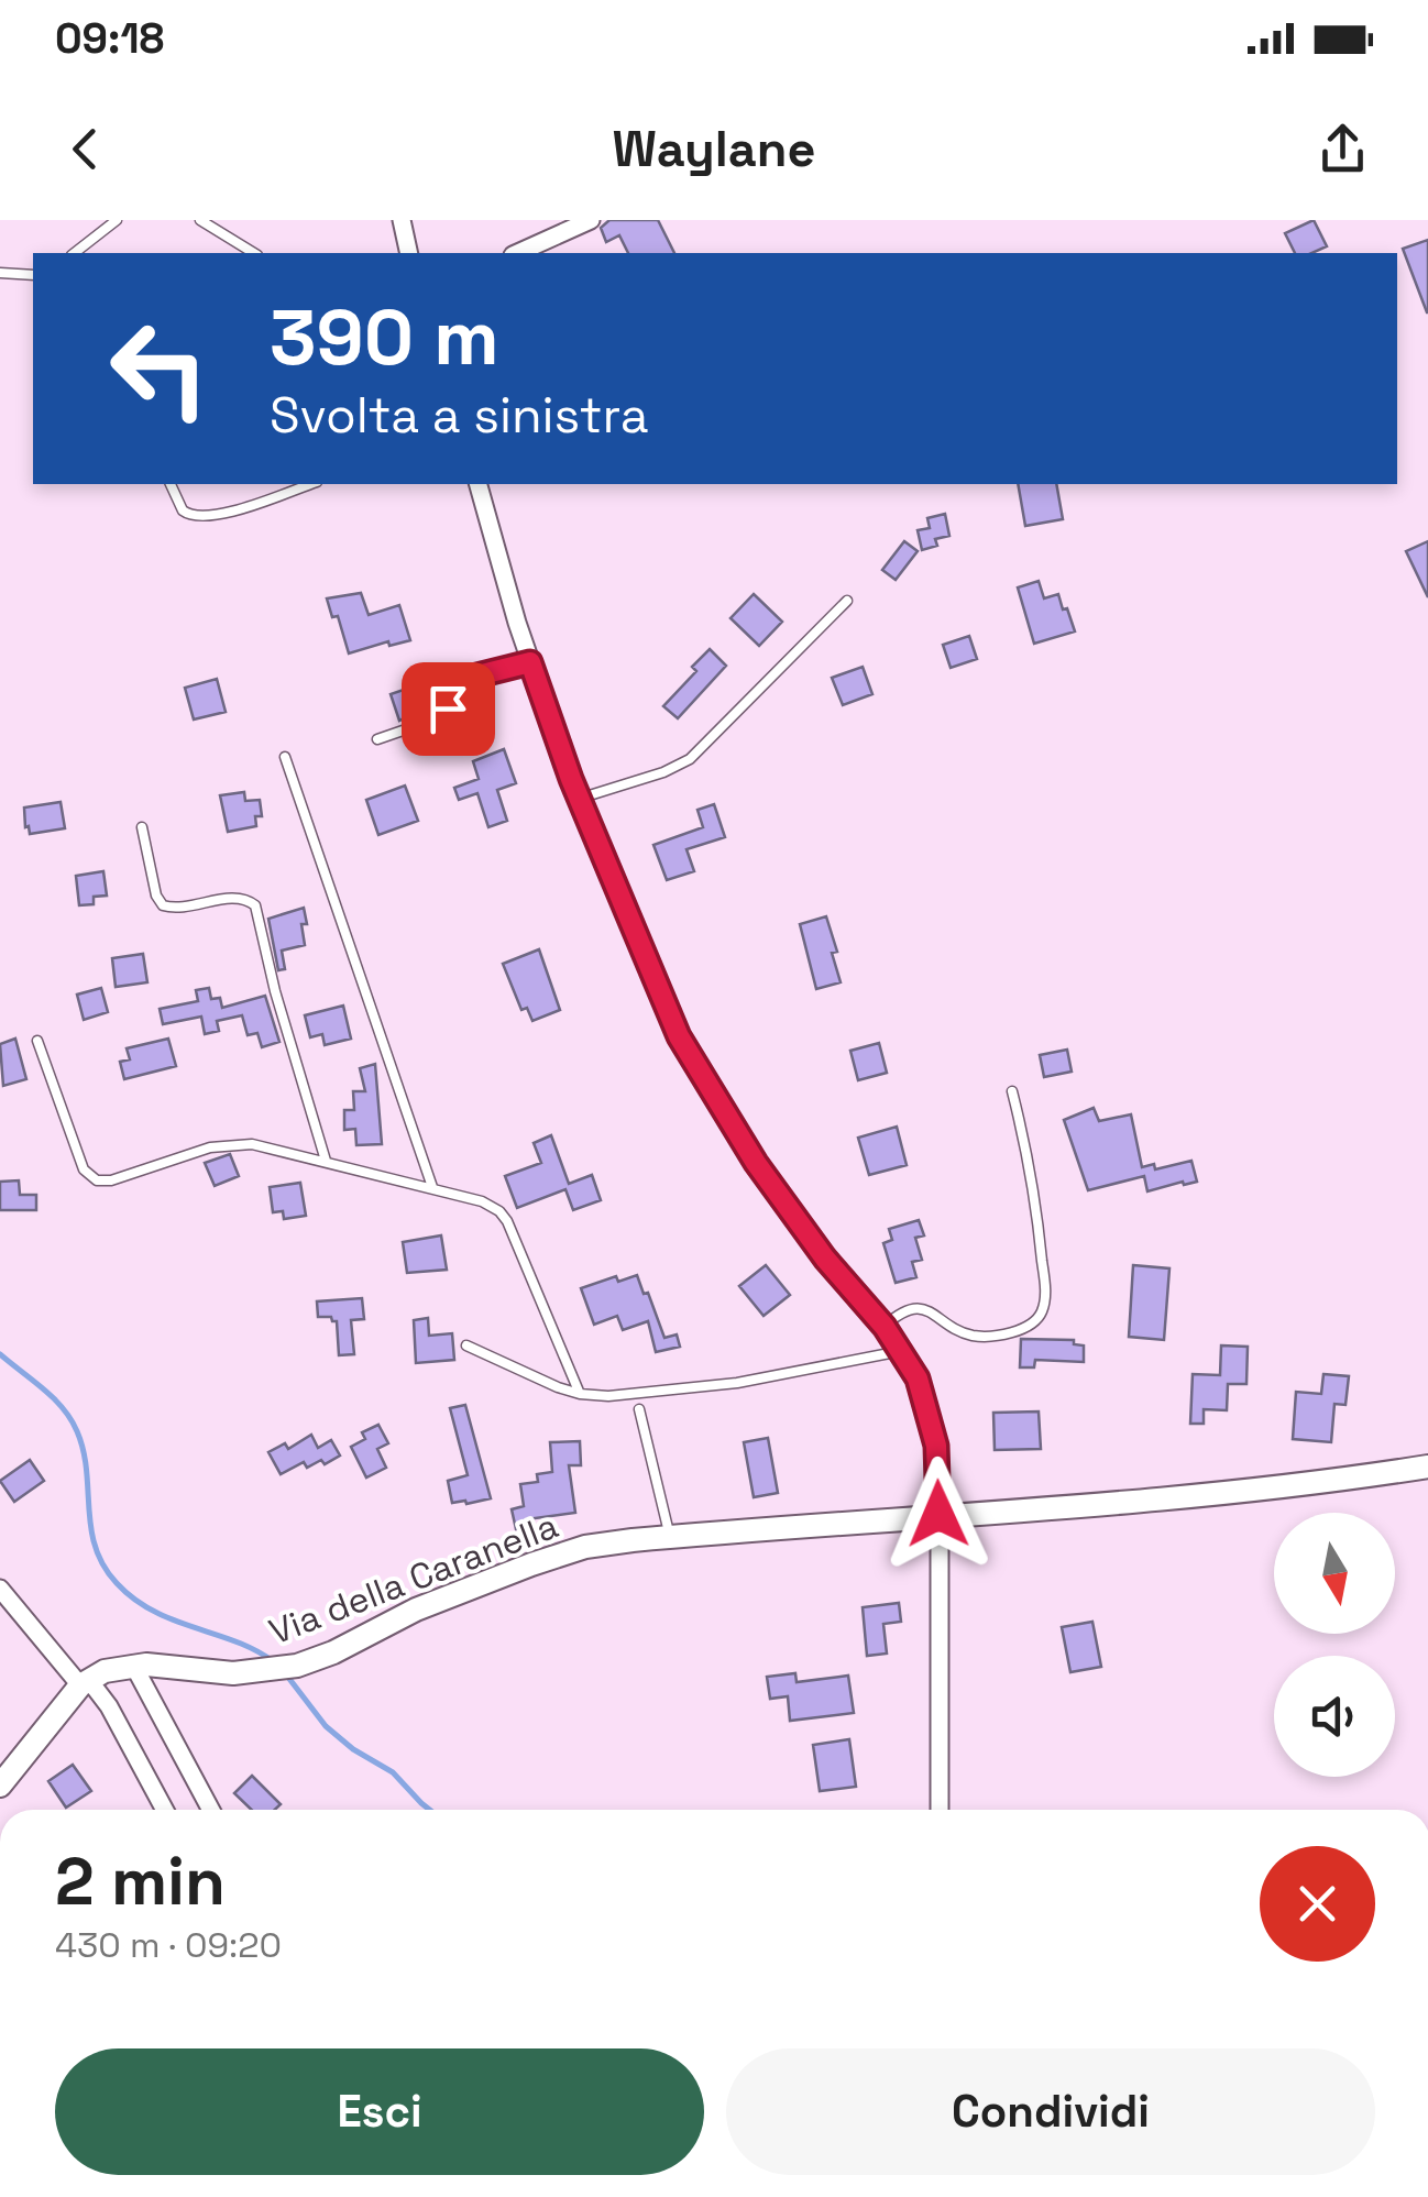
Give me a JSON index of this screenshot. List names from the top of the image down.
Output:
{
  "streets": {
    "main road": ["Via della Caranella"]
  },
  "north": "bottom",
  "page": {
    "status": "09:18",
    "header": "Waylane",
    "turn": ["390 m", "Svolta a sinistra"],
    "heading": ["2 min", "430 m · 09:20"],
    "buttons": ["Esci", "Condividi"]
  }
}
